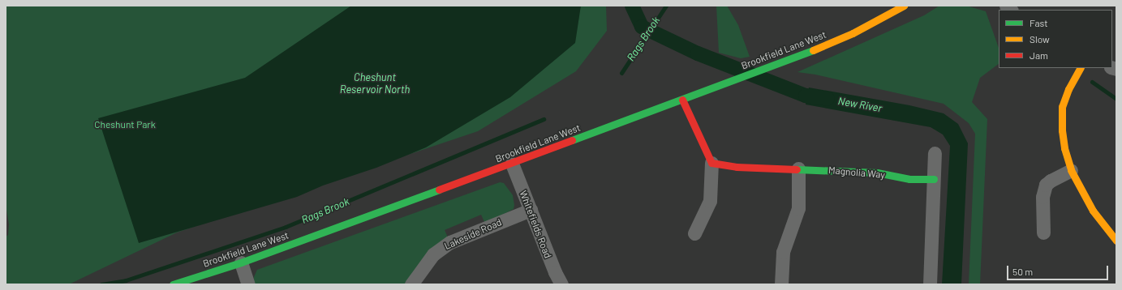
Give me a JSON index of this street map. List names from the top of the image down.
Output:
{
  "streets": {
    "main road": ["Brookfield Lane West", "Magnolia Way"],
    "street": ["Whitefields Road", "Lakeside Road"]
  },
  "crossings": [
    ["Brookfield Lane West", "Whitefields Road"],
    ["Whitefields Road", "Lakeside Road"]
  ],
  "water": ["Rags Brook", "Cheshunt Reservoir North", "New River"],
  "parks": ["Cheshunt Park"],
  "legend": ["Fast", "Slow", "Jam"],
  "scale_bar": "50 m"
}
